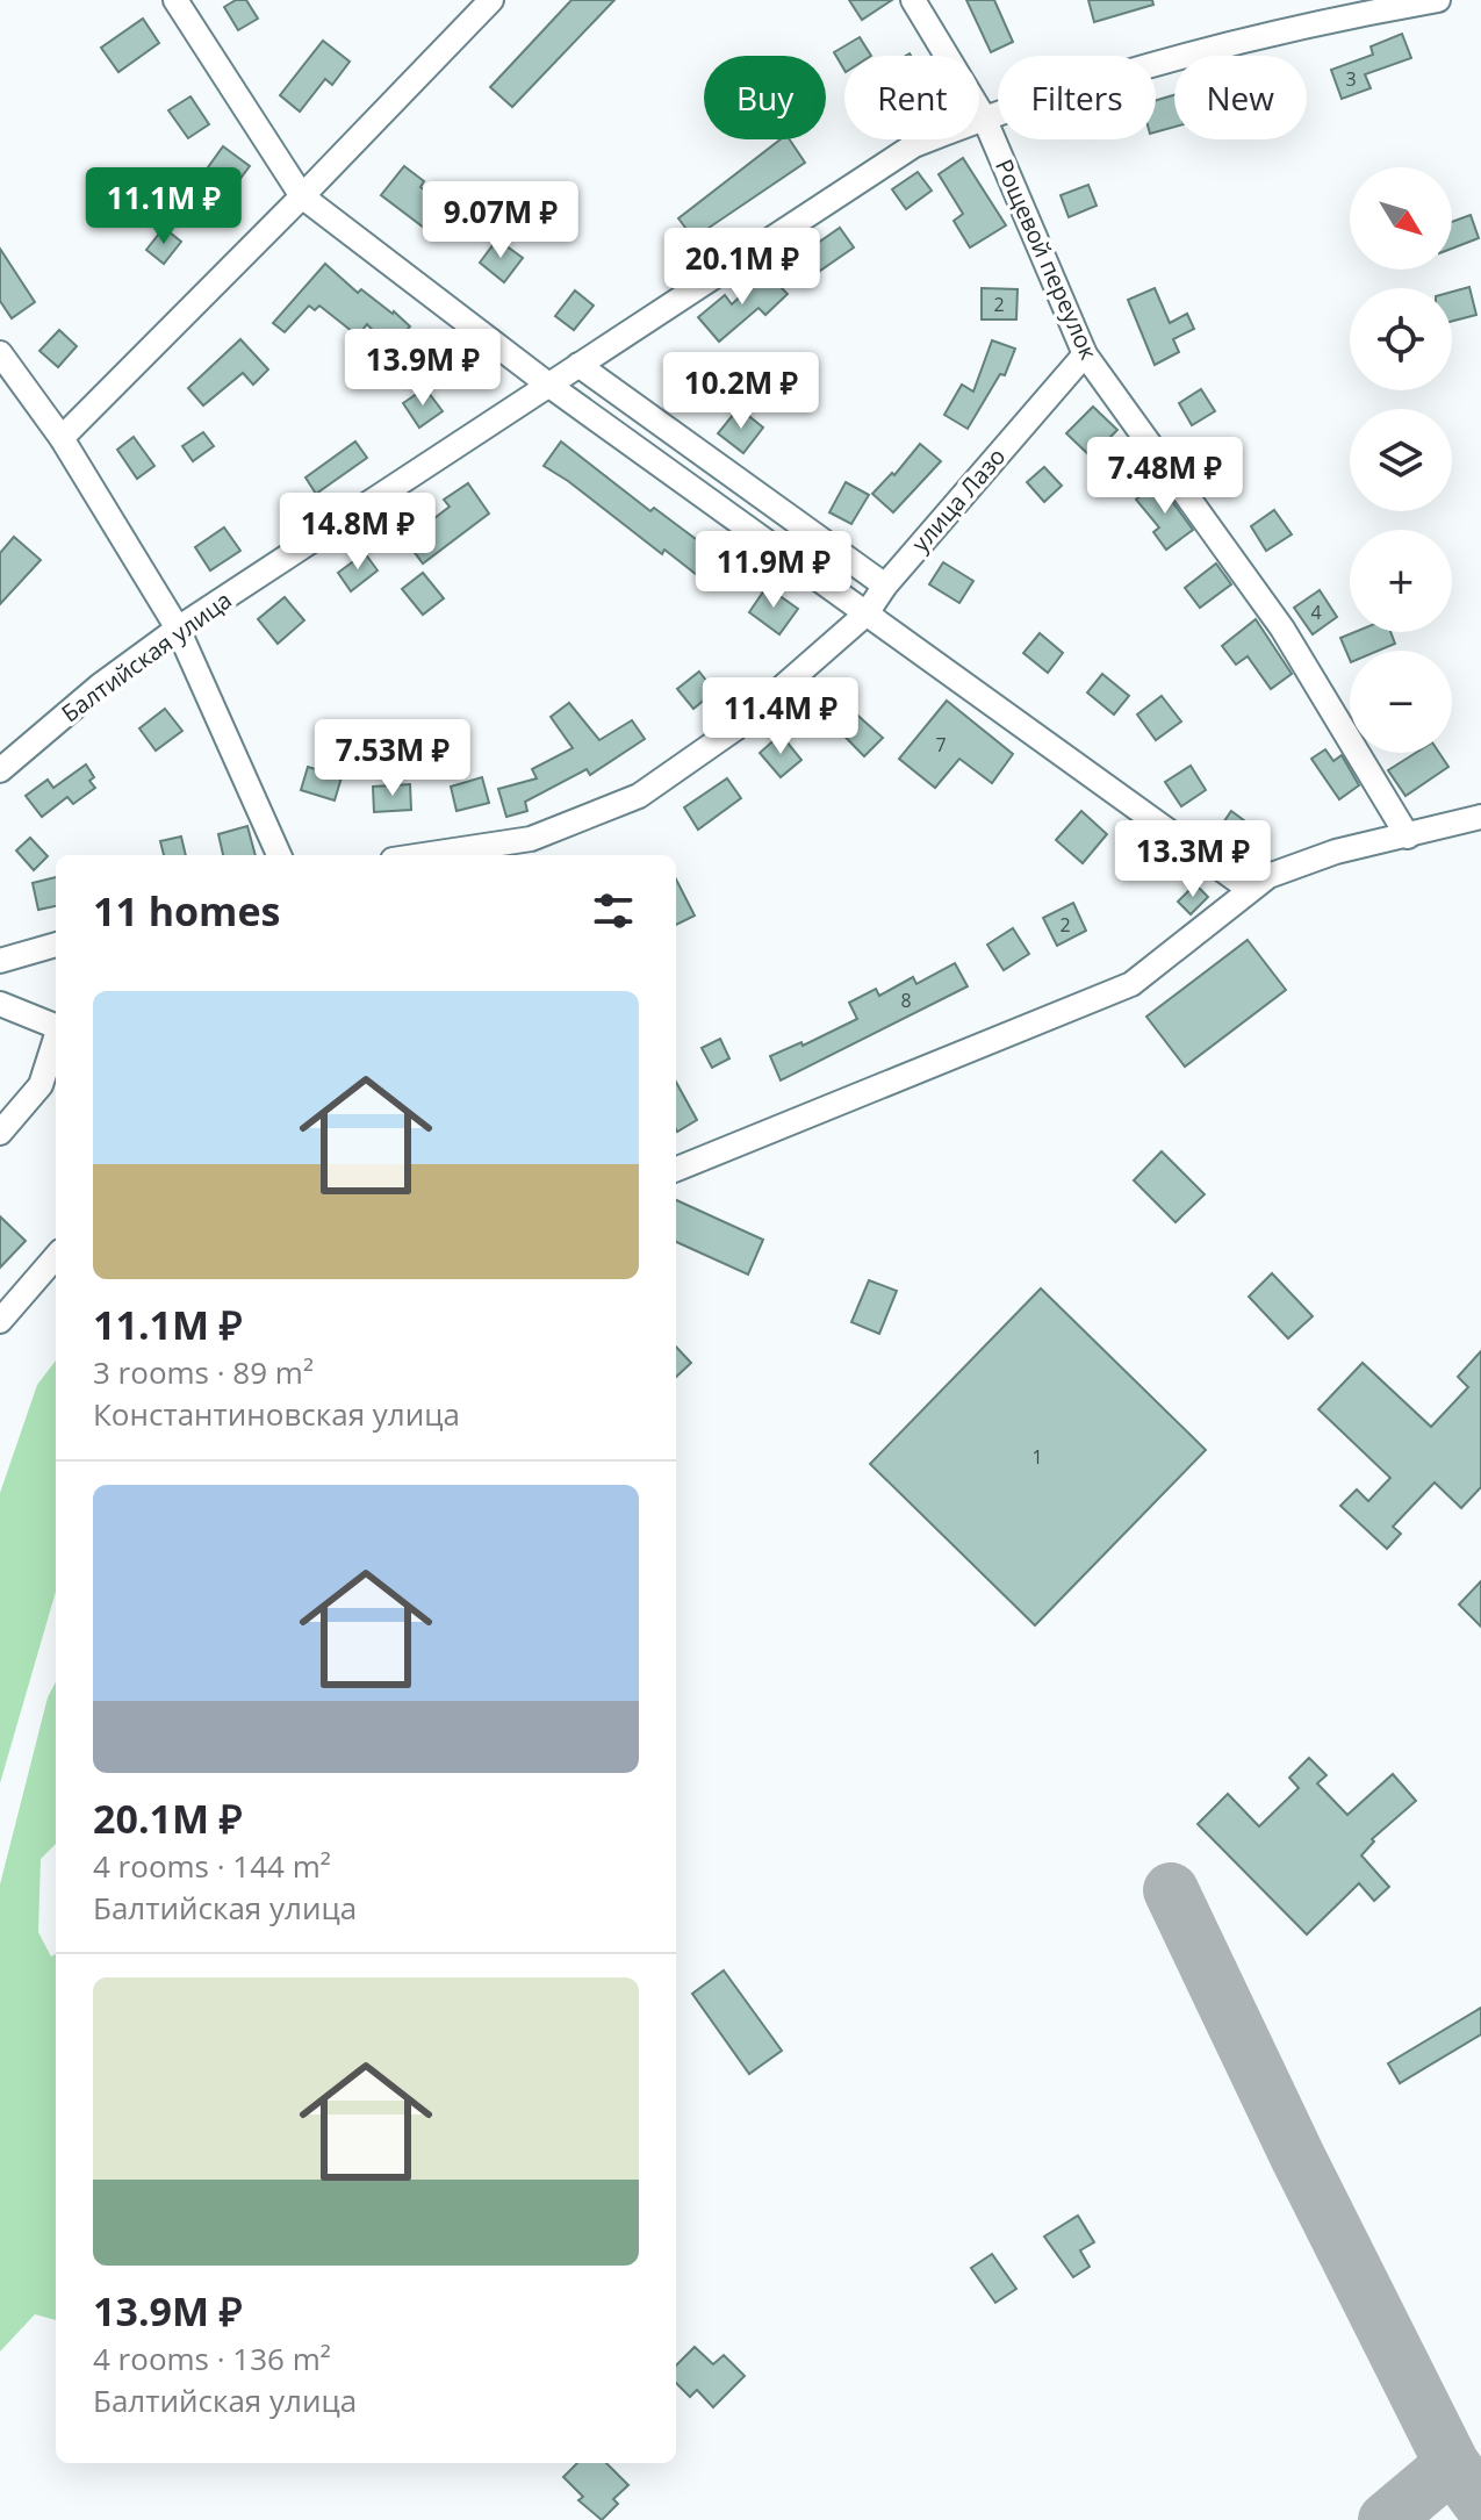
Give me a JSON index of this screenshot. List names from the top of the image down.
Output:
{
  "streets": {
    "street": ["Рощевой переулок", "улица Лазо", "Балтийская улица"]
  },
  "crossings": [
    ["Рощевой переулок", "улица Лазо"],
    ["Рощевой переулок", "Балтийская улица"]
  ],
  "house_numbers": [
    "3",
    "2",
    "4",
    "7",
    "2",
    "8",
    "1"
  ],
  "north": "bottom right",
  "page": {
    "chip": [
      "Buy",
      "Rent",
      "Filters",
      "New"
    ],
    "map_buttons": ["+", "−"],
    "price": [
      "11.1M ₽",
      "9.07M ₽",
      "20.1M ₽",
      "13.9M ₽",
      "10.2M ₽",
      "7.48M ₽",
      "14.8M ₽",
      "11.9M ₽",
      "11.4M ₽",
      "7.53M ₽",
      "13.3M ₽"
    ],
    "heading": "11 homes",
    "list": [
      {
        "name": "11.1M ₽",
        "note": "3 rooms · 89 m² · Константиновская улица"
      },
      {
        "name": "20.1M ₽",
        "note": "4 rooms · 144 m² · Балтийская улица"
      },
      {
        "name": "13.9M ₽",
        "note": "4 rooms · 136 m² · Балтийская улица"
      }
    ]
  }
}
